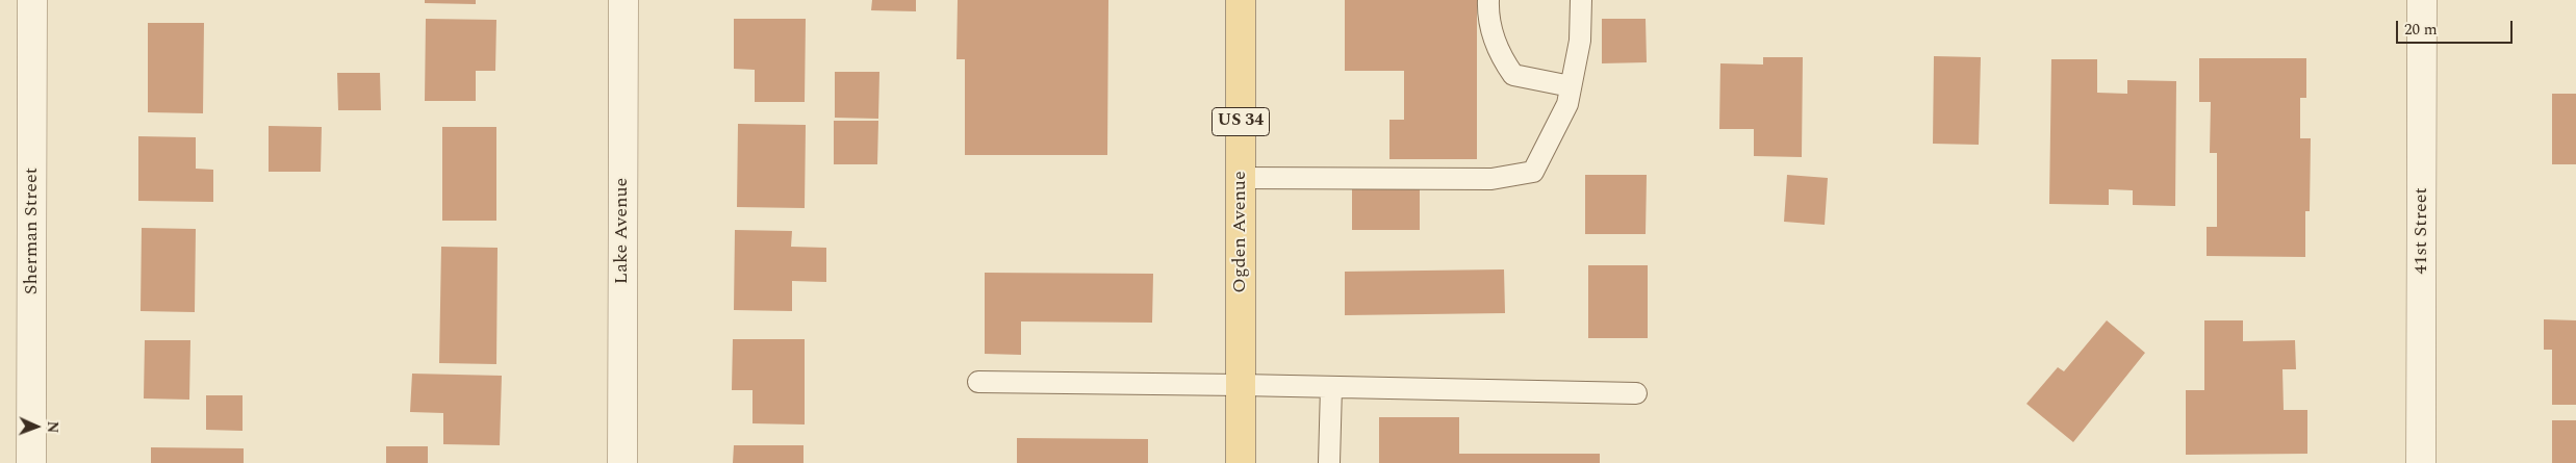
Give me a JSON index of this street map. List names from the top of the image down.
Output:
{
  "streets": {
    "main road": ["US 34", "Ogden Avenue"],
    "street": ["Sherman Street", "Lake Avenue", "41st Street"]
  },
  "scale_bar": "20 m",
  "north": "right"
}
